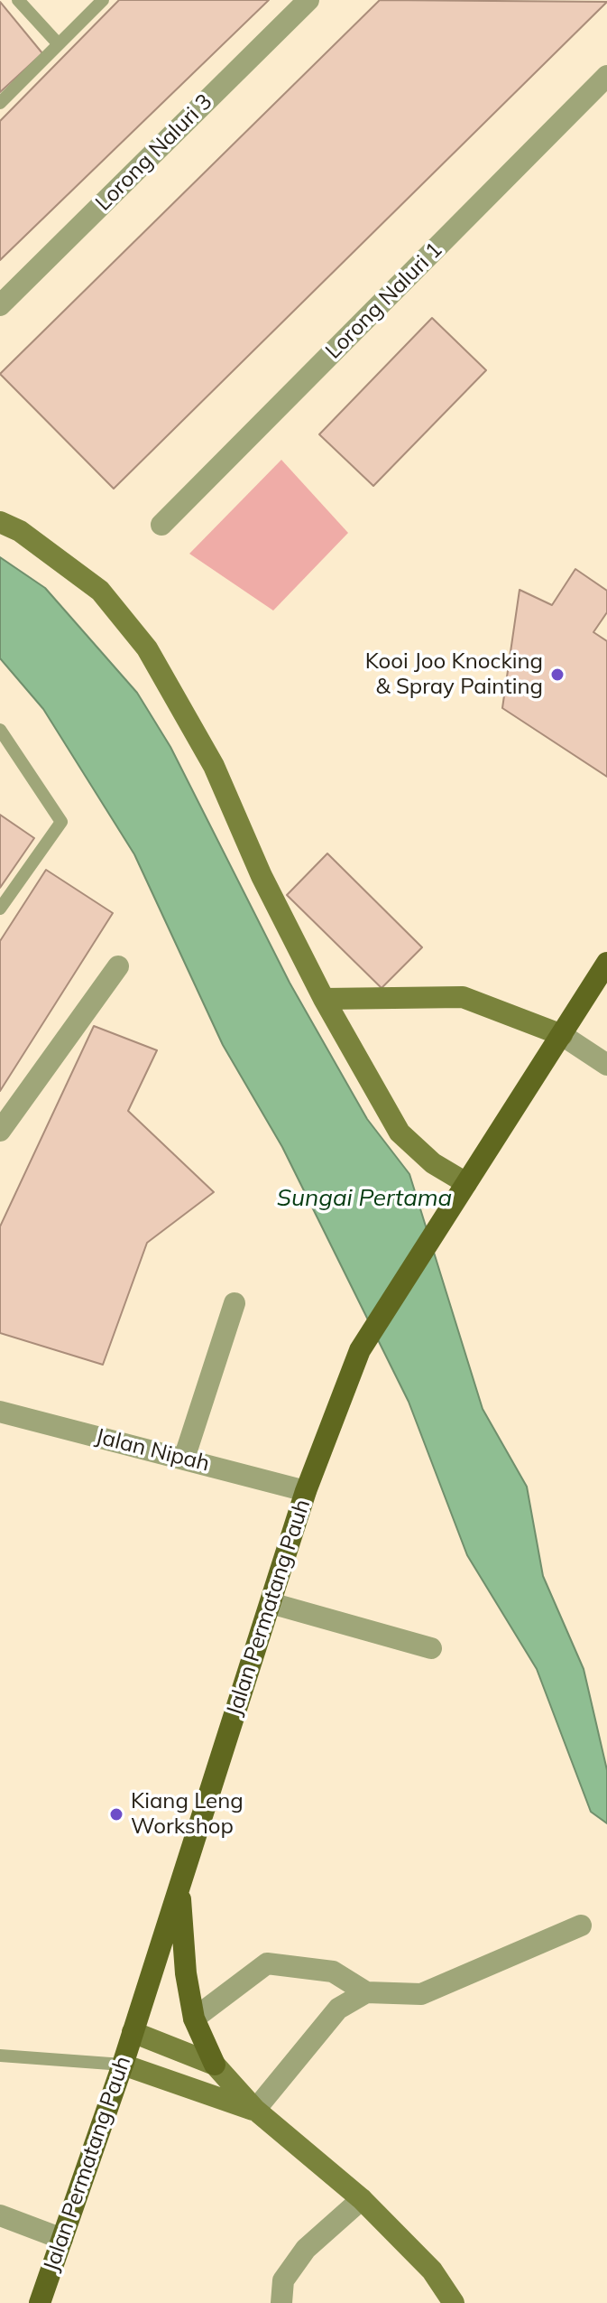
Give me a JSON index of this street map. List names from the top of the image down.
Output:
{
  "streets": {
    "main road": ["Jalan Permatang Pauh"],
    "street": ["Lorong Naluri 3", "Lorong Naluri 1", "Jalan Nipah"]
  },
  "crossings": [
    ["Jalan Nipah", "Jalan Permatang Pauh"]
  ],
  "water": ["Sungai Pertama"],
  "places": ["Kooi Joo Knocking & Spray Painting", "Kiang Leng Workshop"]
}
